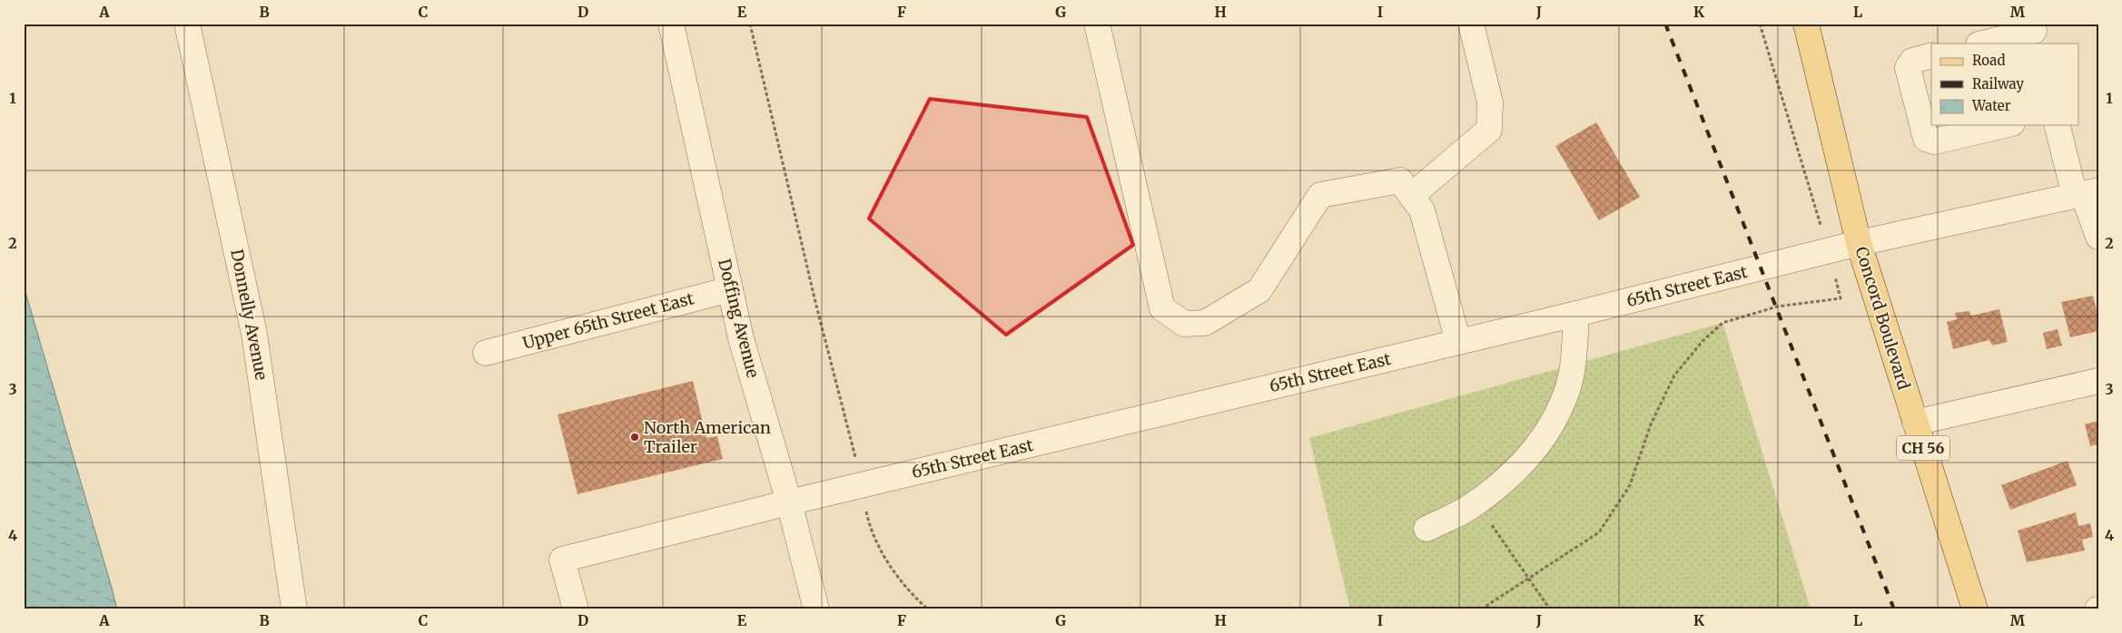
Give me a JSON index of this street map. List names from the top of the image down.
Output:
{
  "streets": {
    "main road": ["Concord Boulevard", "CH 56"],
    "street": [
      "65th Street East",
      "Donnelly Avenue",
      "Doffing Avenue",
      "Upper 65th Street East"
    ]
  },
  "crossings": [
    ["65th Street East", "Doffing Avenue"],
    ["65th Street East", "Concord Boulevard"],
    ["Doffing Avenue", "Upper 65th Street East"]
  ],
  "places": ["North American Trailer"],
  "legend": ["Road", "Railway", "Water"],
  "grid": {
    "columns": [
      "A",
      "B",
      "C",
      "D",
      "E",
      "F",
      "G",
      "H",
      "I",
      "J",
      "K",
      "L",
      "M"
    ],
    "rows": [
      "1",
      "2",
      "3",
      "4"
    ]
  }
}
